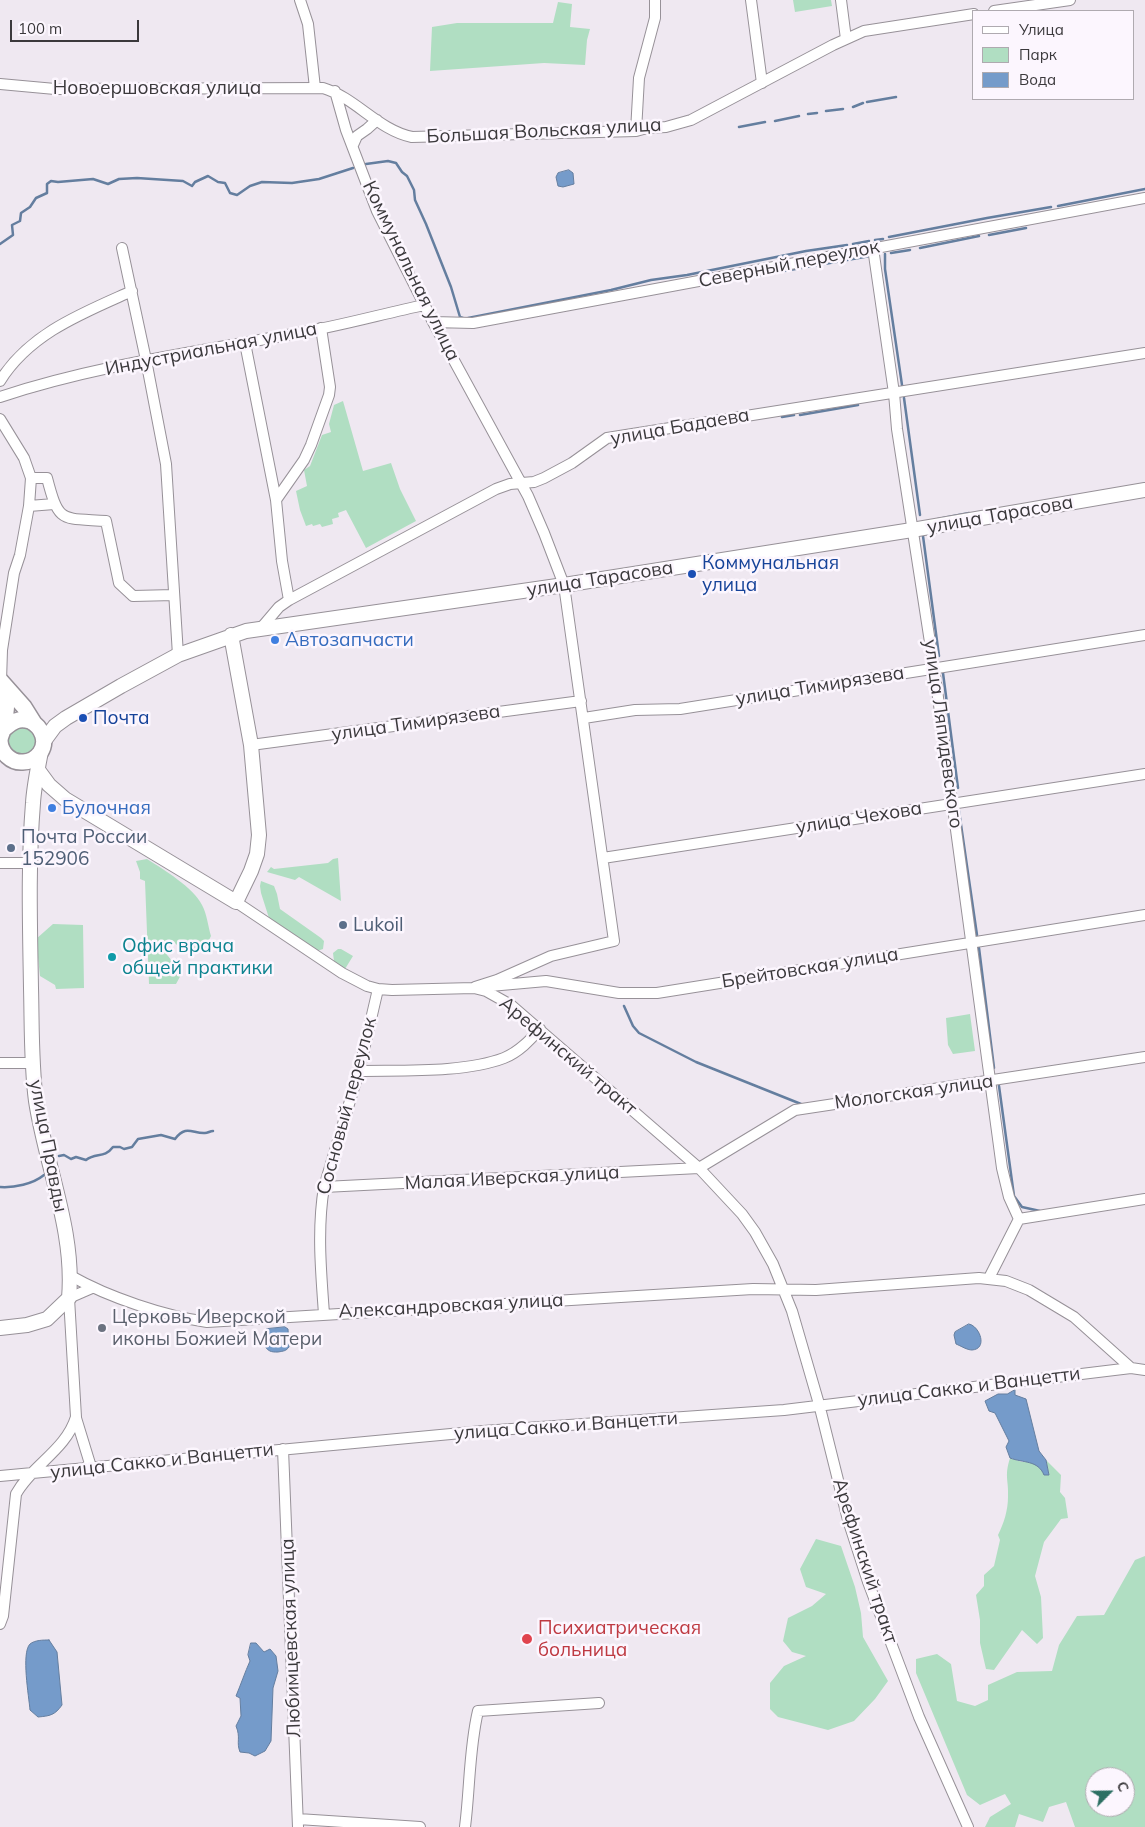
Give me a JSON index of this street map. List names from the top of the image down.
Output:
{
  "streets": {
    "street": [
      "Новоершовская улица",
      "Большая Вольская улица",
      "Северный переулок",
      "Коммунальная улица",
      "Индустриальная улица",
      "улица Бадаева",
      "улица Тарасова",
      "улица Тимирязева",
      "улица Ляпидевского",
      "улица Чехова",
      "Брейтовская улица",
      "Арефинский тракт",
      "Мологская улица",
      "Сосновый переулок",
      "улица Правды",
      "Малая Иверская улица",
      "Александровская улица",
      "улица Сакко и Ванцетти",
      "Любимцевская улица"
    ]
  },
  "crossings": [
    ["Новоершовская улица", "Большая Вольская улица"],
    ["Большая Вольская улица", "Коммунальная улица"],
    ["Северный переулок", "Коммунальная улица"],
    ["Северный переулок", "улица Ляпидевского"],
    ["Коммунальная улица", "Индустриальная улица"],
    ["Коммунальная улица", "улица Бадаева"],
    ["Коммунальная улица", "улица Тарасова"],
    ["Коммунальная улица", "улица Тимирязева"],
    ["Коммунальная улица", "улица Чехова"],
    ["Коммунальная улица", "Брейтовская улица"],
    ["Коммунальная улица", "Арефинский тракт"],
    ["улица Бадаева", "улица Тарасова"],
    ["улица Бадаева", "улица Ляпидевского"],
    ["улица Тарасова", "улица Ляпидевского"],
    ["улица Тимирязева", "улица Ляпидевского"],
    ["улица Ляпидевского", "улица Чехова"],
    ["улица Ляпидевского", "Брейтовская улица"],
    ["улица Ляпидевского", "Мологская улица"],
    ["Брейтовская улица", "Арефинский тракт"],
    ["Арефинский тракт", "Мологская улица"],
    ["Арефинский тракт", "Сосновый переулок"],
    ["Арефинский тракт", "улица Правды"],
    ["Арефинский тракт", "Малая Иверская улица"],
    ["Арефинский тракт", "Александровская улица"],
    ["Арефинский тракт", "улица Сакко и Ванцетти"],
    ["Мологская улица", "Малая Иверская улица"],
    ["Сосновый переулок", "Малая Иверская улица"],
    ["Сосновый переулок", "Александровская улица"],
    ["улица Правды", "Александровская улица"],
    ["улица Правды", "улица Сакко и Ванцетти"],
    ["улица Сакко и Ванцетти", "Любимцевская улица"]
  ],
  "places": [
    "Коммунальная улица",
    "Автозапчасти",
    "Почта",
    "Булочная",
    "Почта России 152906",
    "Lukoil",
    "Офис врача общей практики",
    "Церковь Иверской иконы Божией Матери",
    "Психиатрическая больница"
  ],
  "legend": ["Улица", "Парк", "Вода"],
  "scale_bar": "100 m",
  "north": "top right"
}
